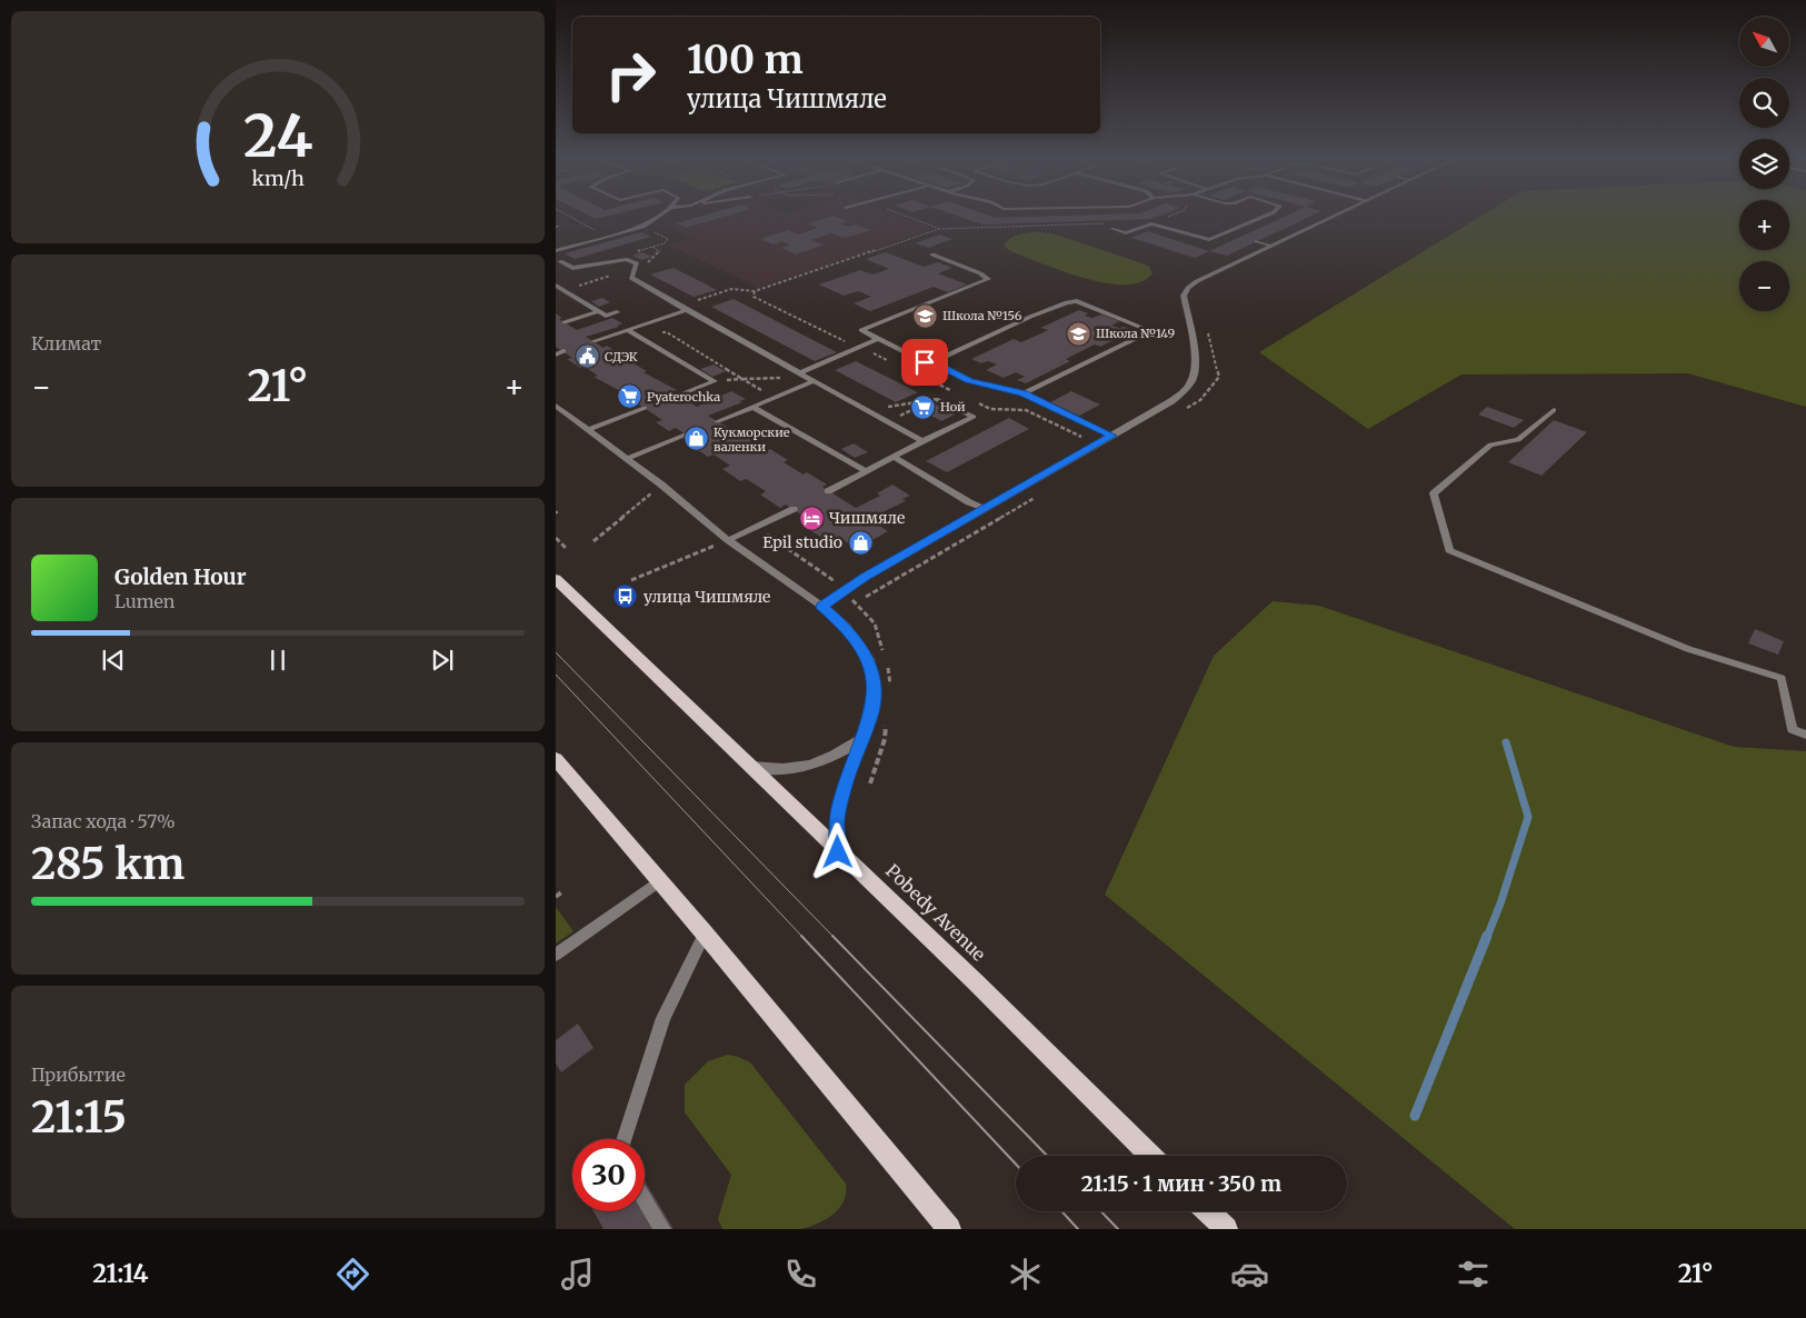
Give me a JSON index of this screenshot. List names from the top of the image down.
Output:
{
  "streets": {
    "main road": ["Pobedy Avenue"]
  },
  "places": {
    "school or university": ["Школа №156", "Школа №149"],
    "public building": ["СДЭК"],
    "supermarket": ["Pyaterochka", "Ной"],
    "shop": ["Кукморские валенки", "Epil studio"],
    "hotel": ["Чишмяле"],
    "bus stop": ["улица Чишмяле"]
  },
  "north": "top left",
  "page": {
    "map_buttons": ["+", "−"],
    "turn": ["100 m", "улица Чишмяле"],
    "tile": [
      "Климат",
      ["Запас хода · 57%", "285 km"],
      ["Прибытие", "21:15"]
    ],
    "heat": ["−", "21°", "+"],
    "song": ["Golden Hour", "Lumen"],
    "limit": "30",
    "trip": "21:15 · 1 мин · 350 m",
    "tabs": ["21:14", "21°"],
    "gauge": ["24", "km/h"]
  }
}
